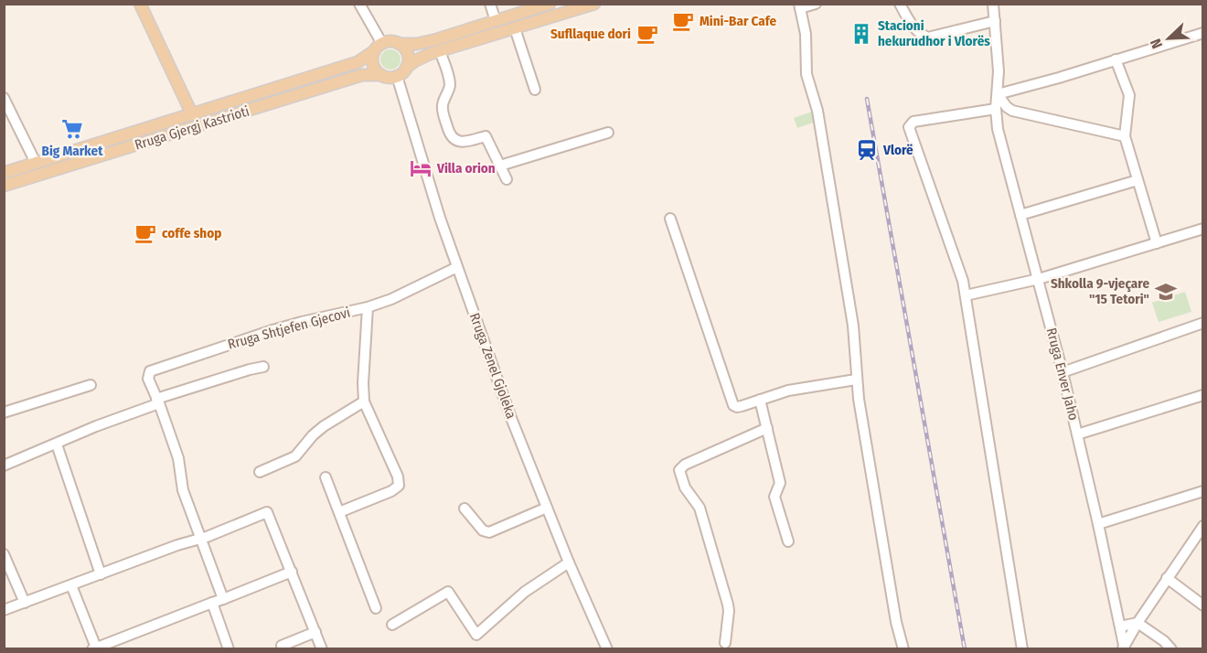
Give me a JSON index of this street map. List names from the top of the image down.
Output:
{
  "streets": {
    "main road": ["Rruga Gjergj Kastrioti"],
    "street": ["Rruga Shtjefen Gjecovi", "Rruga Zenel Gjoleka", "Rruga Enver Jaho"]
  },
  "crossings": [
    ["Rruga Gjergj Kastrioti", "Rruga Zenel Gjoleka"],
    ["Rruga Shtjefen Gjecovi", "Rruga Zenel Gjoleka"]
  ],
  "places": {
    "cafe": ["Mini-Bar Cafe", "Sufllaque dori", "coffe shop"],
    "building": ["Stacioni hekurudhor i Vlorës"],
    "supermarket": ["Big Market"],
    "station": ["Vlorë"],
    "hotel": ["Villa orion"],
    "school or university": ["Shkolla 9-vjeçare \"15 Tetori\""]
  },
  "north": "bottom left"
}
